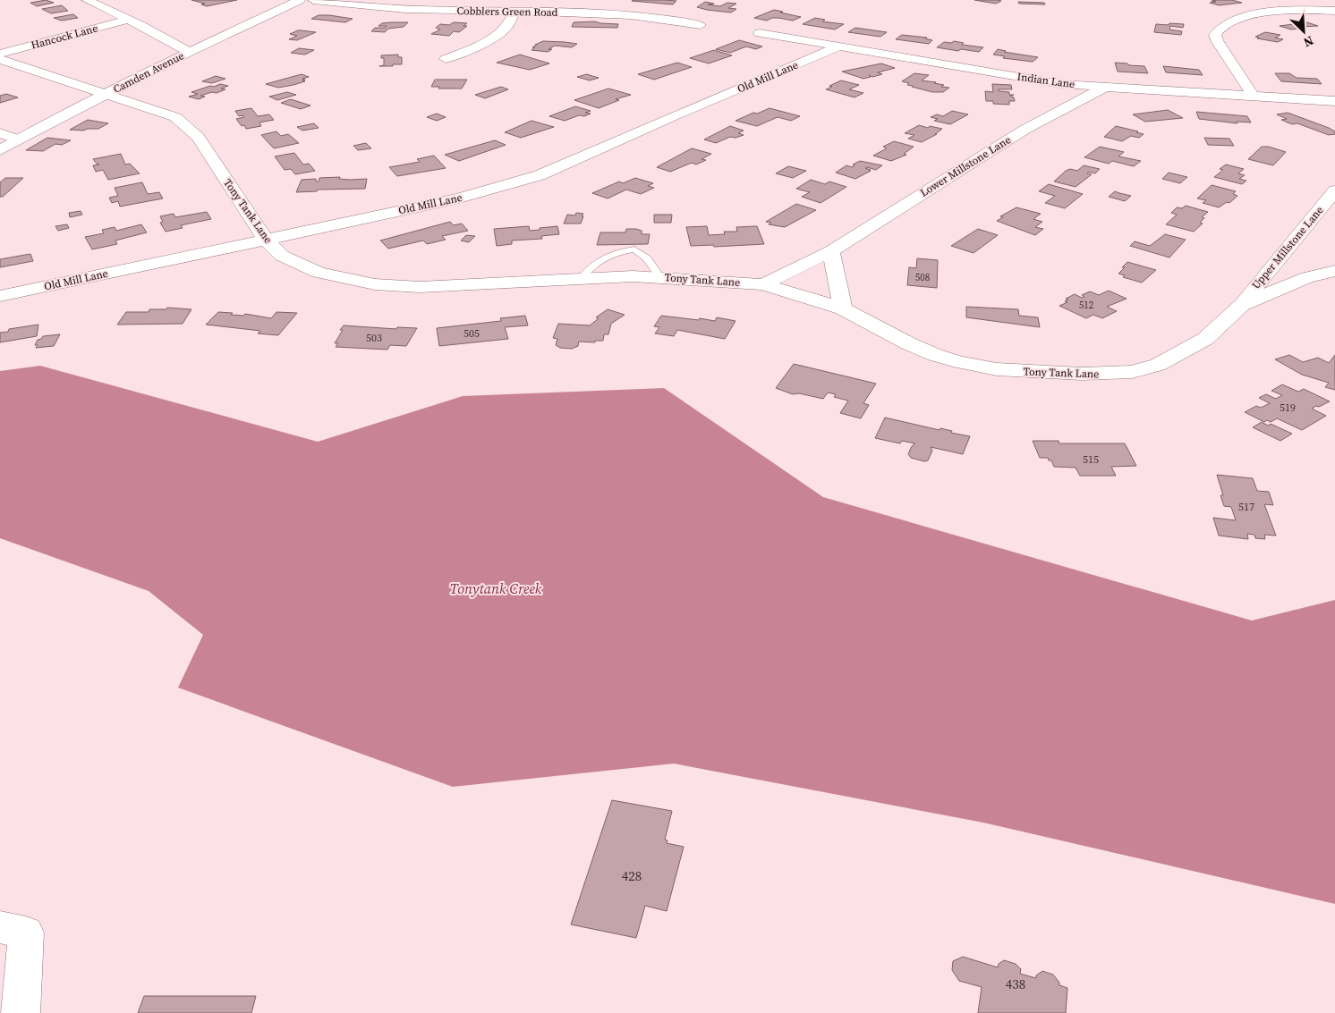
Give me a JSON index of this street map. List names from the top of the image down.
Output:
{
  "streets": {
    "street": [
      "Cobblers Green Road",
      "Hancock Lane",
      "Camden Avenue",
      "Old Mill Lane",
      "Indian Lane",
      "Lower Millstone Lane",
      "Tony Tank Lane",
      "Upper Millstone Lane"
    ]
  },
  "crossings": [
    ["Hancock Lane", "Camden Avenue"],
    ["Hancock Lane", "Tony Tank Lane"],
    ["Camden Avenue", "Tony Tank Lane"],
    ["Old Mill Lane", "Indian Lane"],
    ["Old Mill Lane", "Tony Tank Lane"],
    ["Indian Lane", "Lower Millstone Lane"],
    ["Lower Millstone Lane", "Tony Tank Lane"],
    ["Tony Tank Lane", "Upper Millstone Lane"]
  ],
  "water": ["Tonytank Creek"],
  "house_numbers": [
    "508",
    "512",
    "505",
    "503",
    "519",
    "515",
    "517",
    "428",
    "438"
  ],
  "north": "bottom right"
}
